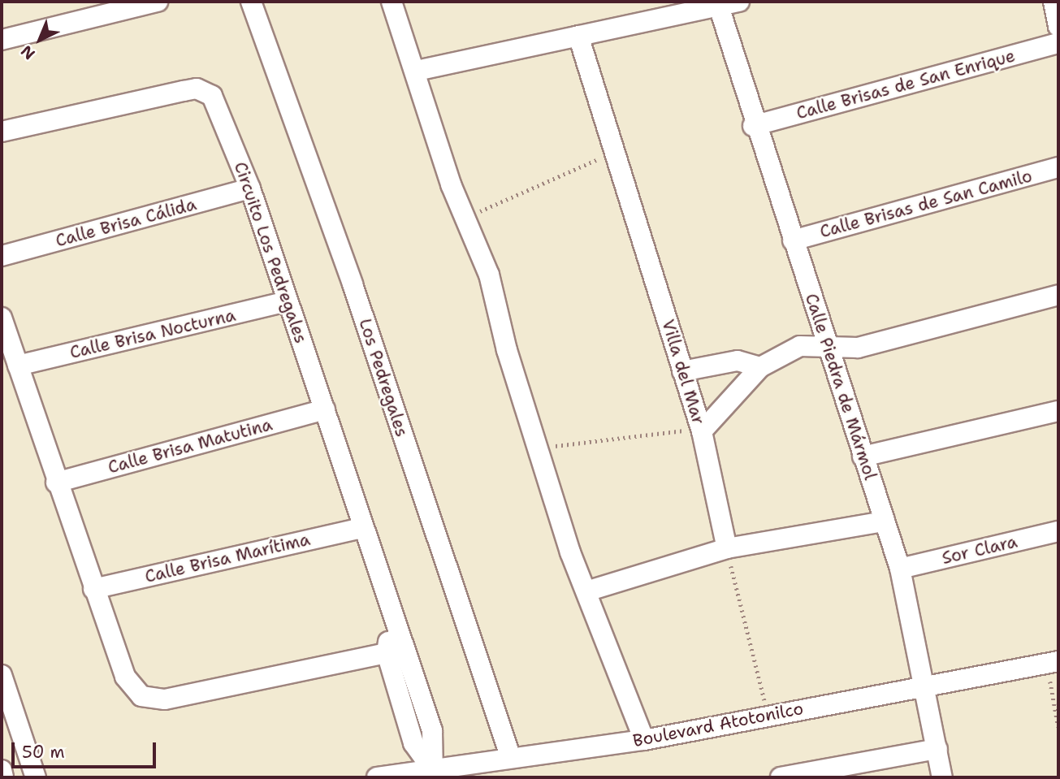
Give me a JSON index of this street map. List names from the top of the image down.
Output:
{
  "streets": {
    "street": [
      "Calle Brisas de San Enrique",
      "Calle Brisas de San Camilo",
      "Calle Brisa Cálida",
      "Circuito Los Pedregales",
      "Calle Brisa Nocturna",
      "Villa del Mar",
      "Los Pedregales",
      "Calle Piedra de Mármol",
      "Calle Brisa Matutina",
      "Sor Clara",
      "Calle Brisa Marítima",
      "Boulevard Atotonilco"
    ]
  },
  "crossings": [
    ["Calle Brisas de San Enrique", "Calle Piedra de Mármol"],
    ["Calle Brisas de San Camilo", "Calle Piedra de Mármol"],
    ["Calle Brisa Cálida", "Circuito Los Pedregales"],
    ["Circuito Los Pedregales", "Calle Brisa Nocturna"],
    ["Circuito Los Pedregales", "Calle Brisa Matutina"],
    ["Circuito Los Pedregales", "Calle Brisa Marítima"],
    ["Circuito Los Pedregales", "Boulevard Atotonilco"],
    ["Los Pedregales", "Boulevard Atotonilco"],
    ["Calle Piedra de Mármol", "Sor Clara"],
    ["Calle Piedra de Mármol", "Boulevard Atotonilco"]
  ],
  "scale_bar": "50 m",
  "north": "bottom left"
}
